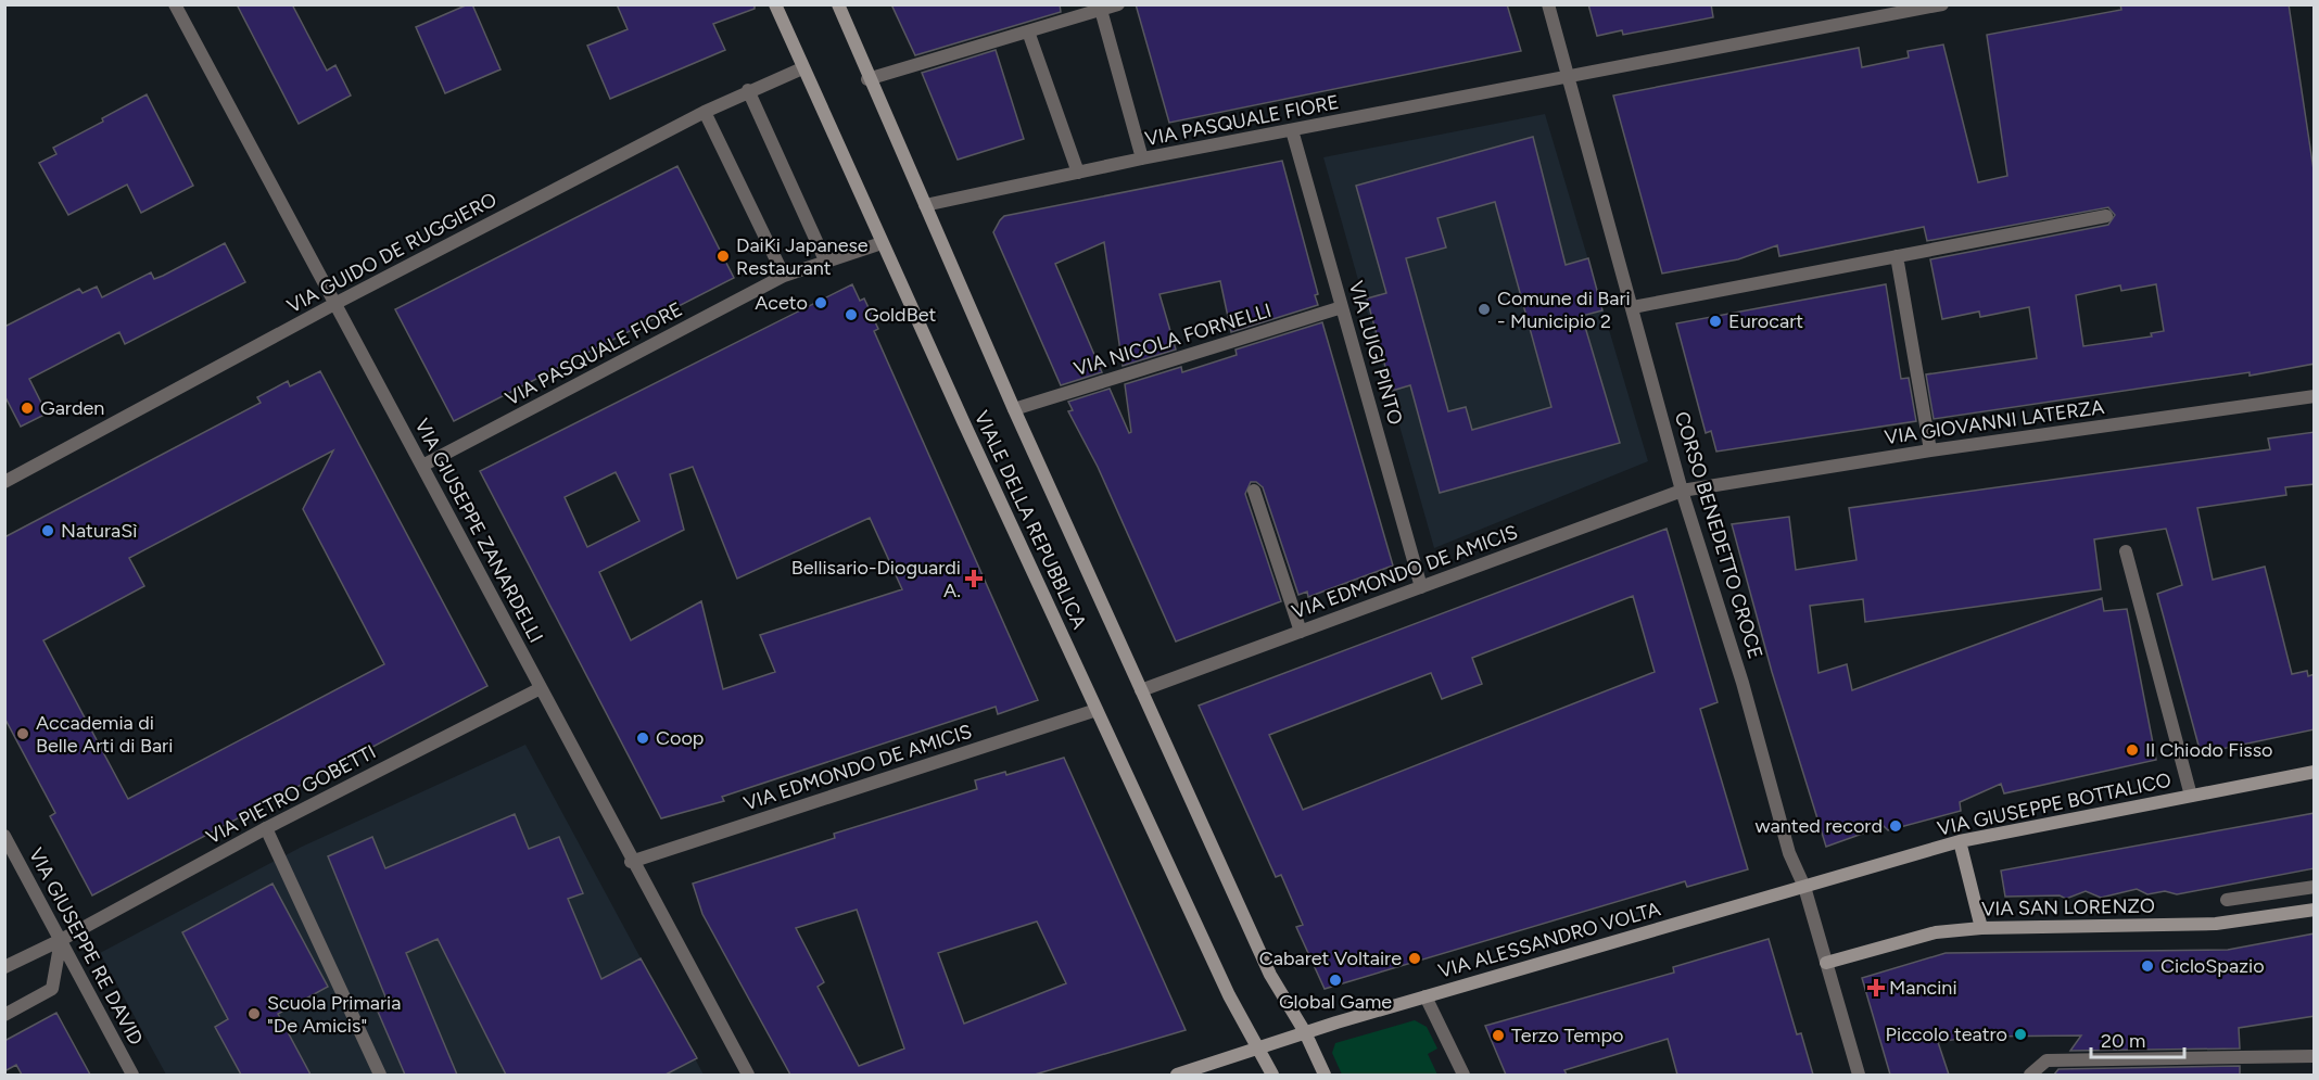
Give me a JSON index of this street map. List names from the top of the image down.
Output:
{
  "streets": {
    "main road": [
      "VIALE DELLA REPUBBLICA",
      "VIA GIUSEPPE BOTTALICO",
      "VIA SAN LORENZO",
      "VIA ALESSANDRO VOLTA"
    ],
    "street": [
      "VIA PASQUALE FIORE",
      "VIA GUIDO DE RUGGIERO",
      "VIA NICOLA FORNELLI",
      "VIA LUIGI PINTO",
      "VIA GIOVANNI LATERZA",
      "VIA GIUSEPPE ZANARDELLI",
      "CORSO BENEDETTO CROCE",
      "VIA EDMONDO DE AMICIS",
      "VIA PIETRO GOBETTI",
      "VIA GIUSEPPE RE DAVID"
    ]
  },
  "crossings": [
    ["VIA PASQUALE FIORE", "VIA LUIGI PINTO"],
    ["VIA PASQUALE FIORE", "VIALE DELLA REPUBBLICA"],
    ["VIA PASQUALE FIORE", "VIA GIUSEPPE ZANARDELLI"],
    ["VIA PASQUALE FIORE", "CORSO BENEDETTO CROCE"],
    ["VIA GUIDO DE RUGGIERO", "VIALE DELLA REPUBBLICA"],
    ["VIA GUIDO DE RUGGIERO", "VIA GIUSEPPE ZANARDELLI"],
    ["VIA NICOLA FORNELLI", "VIA LUIGI PINTO"],
    ["VIA NICOLA FORNELLI", "VIALE DELLA REPUBBLICA"],
    ["VIA LUIGI PINTO", "VIA EDMONDO DE AMICIS"],
    ["VIA GIOVANNI LATERZA", "CORSO BENEDETTO CROCE"],
    ["VIA GIOVANNI LATERZA", "VIA EDMONDO DE AMICIS"],
    ["VIALE DELLA REPUBBLICA", "VIA EDMONDO DE AMICIS"],
    ["VIALE DELLA REPUBBLICA", "VIA ALESSANDRO VOLTA"],
    ["VIA GIUSEPPE ZANARDELLI", "VIA EDMONDO DE AMICIS"],
    ["VIA GIUSEPPE ZANARDELLI", "VIA PIETRO GOBETTI"],
    ["CORSO BENEDETTO CROCE", "VIA EDMONDO DE AMICIS"],
    ["CORSO BENEDETTO CROCE", "VIA GIUSEPPE BOTTALICO"],
    ["CORSO BENEDETTO CROCE", "VIA SAN LORENZO"],
    ["CORSO BENEDETTO CROCE", "VIA ALESSANDRO VOLTA"],
    ["VIA PIETRO GOBETTI", "VIA GIUSEPPE RE DAVID"],
    ["VIA GIUSEPPE BOTTALICO", "VIA ALESSANDRO VOLTA"]
  ],
  "places": {
    "other": [
      "DaiKi Japanese Restaurant",
      "Aceto",
      "Comune di Bari - Municipio 2",
      "GoldBet",
      "Eurocart",
      "Garden",
      "NaturaSì",
      "Accademia di Belle Arti di Bari",
      "Coop",
      "Il Chiodo Fisso",
      "wanted record",
      "Cabaret Voltaire",
      "CicloSpazio",
      "Global Game",
      "Scuola Primaria \"De Amicis\"",
      "Piccolo teatro",
      "Terzo Tempo"
    ],
    "health": ["Bellisario-Dioguardi A.", "Mancini"]
  },
  "scale_bar": "20 m"
}
